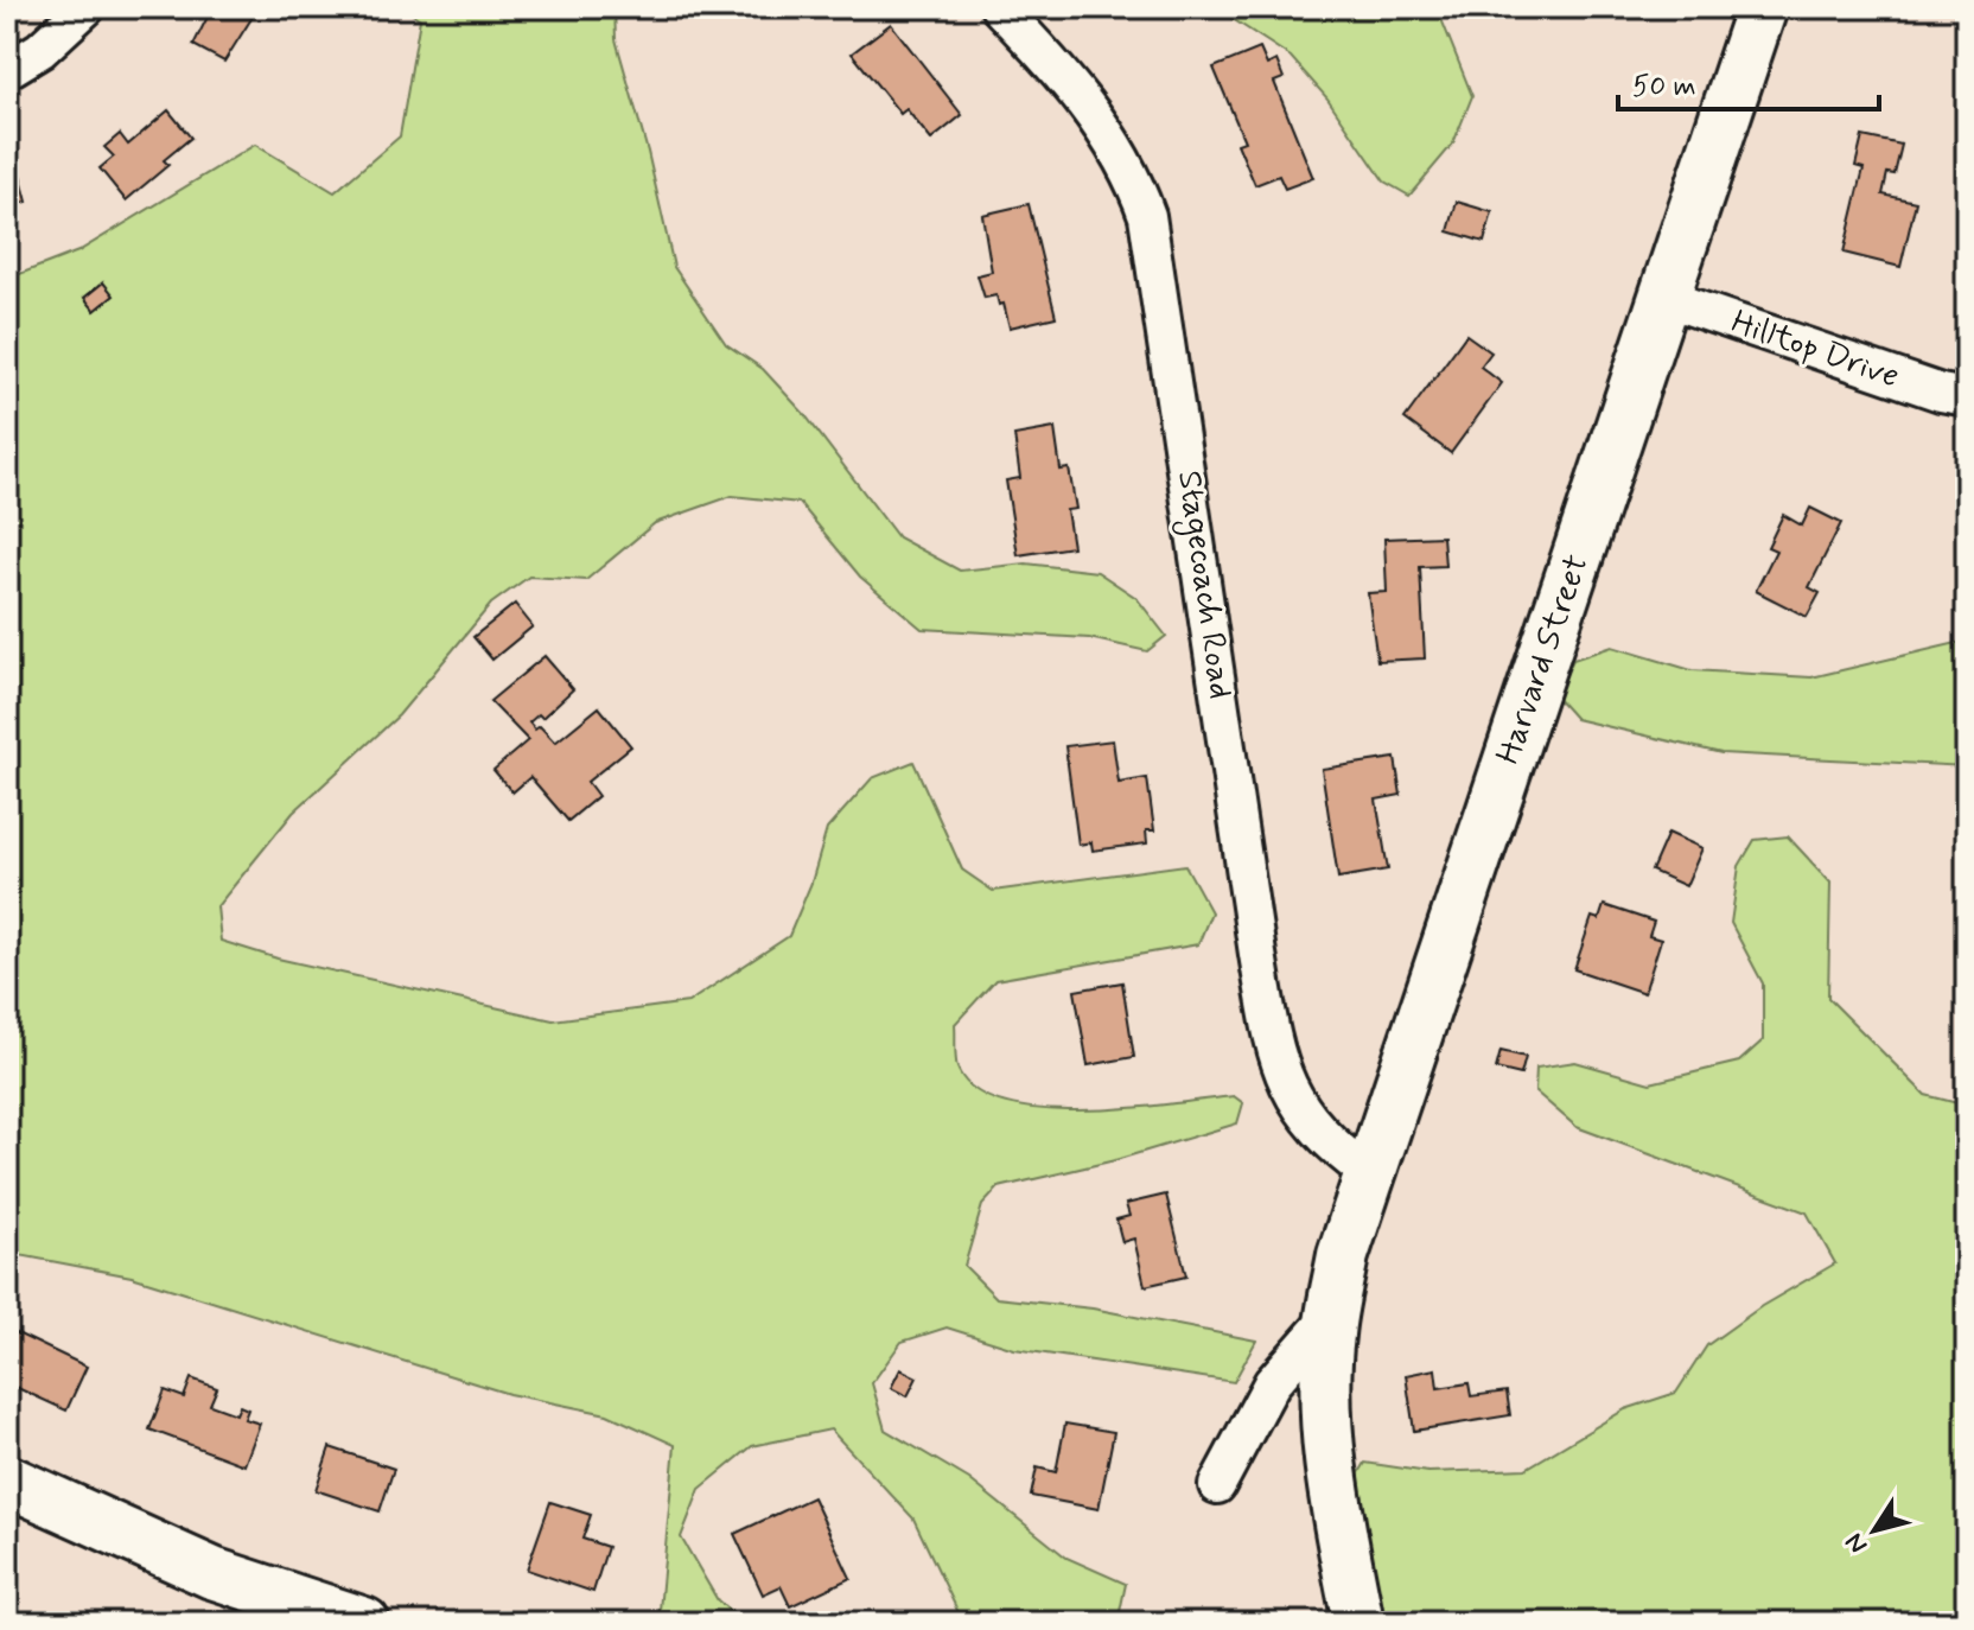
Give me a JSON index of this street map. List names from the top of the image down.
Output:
{
  "streets": {
    "main road": ["Harvard Street"],
    "street": ["Hilltop Drive", "Stagecoach Road"]
  },
  "crossings": [
    ["Hilltop Drive", "Harvard Street"],
    ["Stagecoach Road", "Harvard Street"]
  ],
  "scale_bar": "50 m",
  "north": "bottom left"
}
